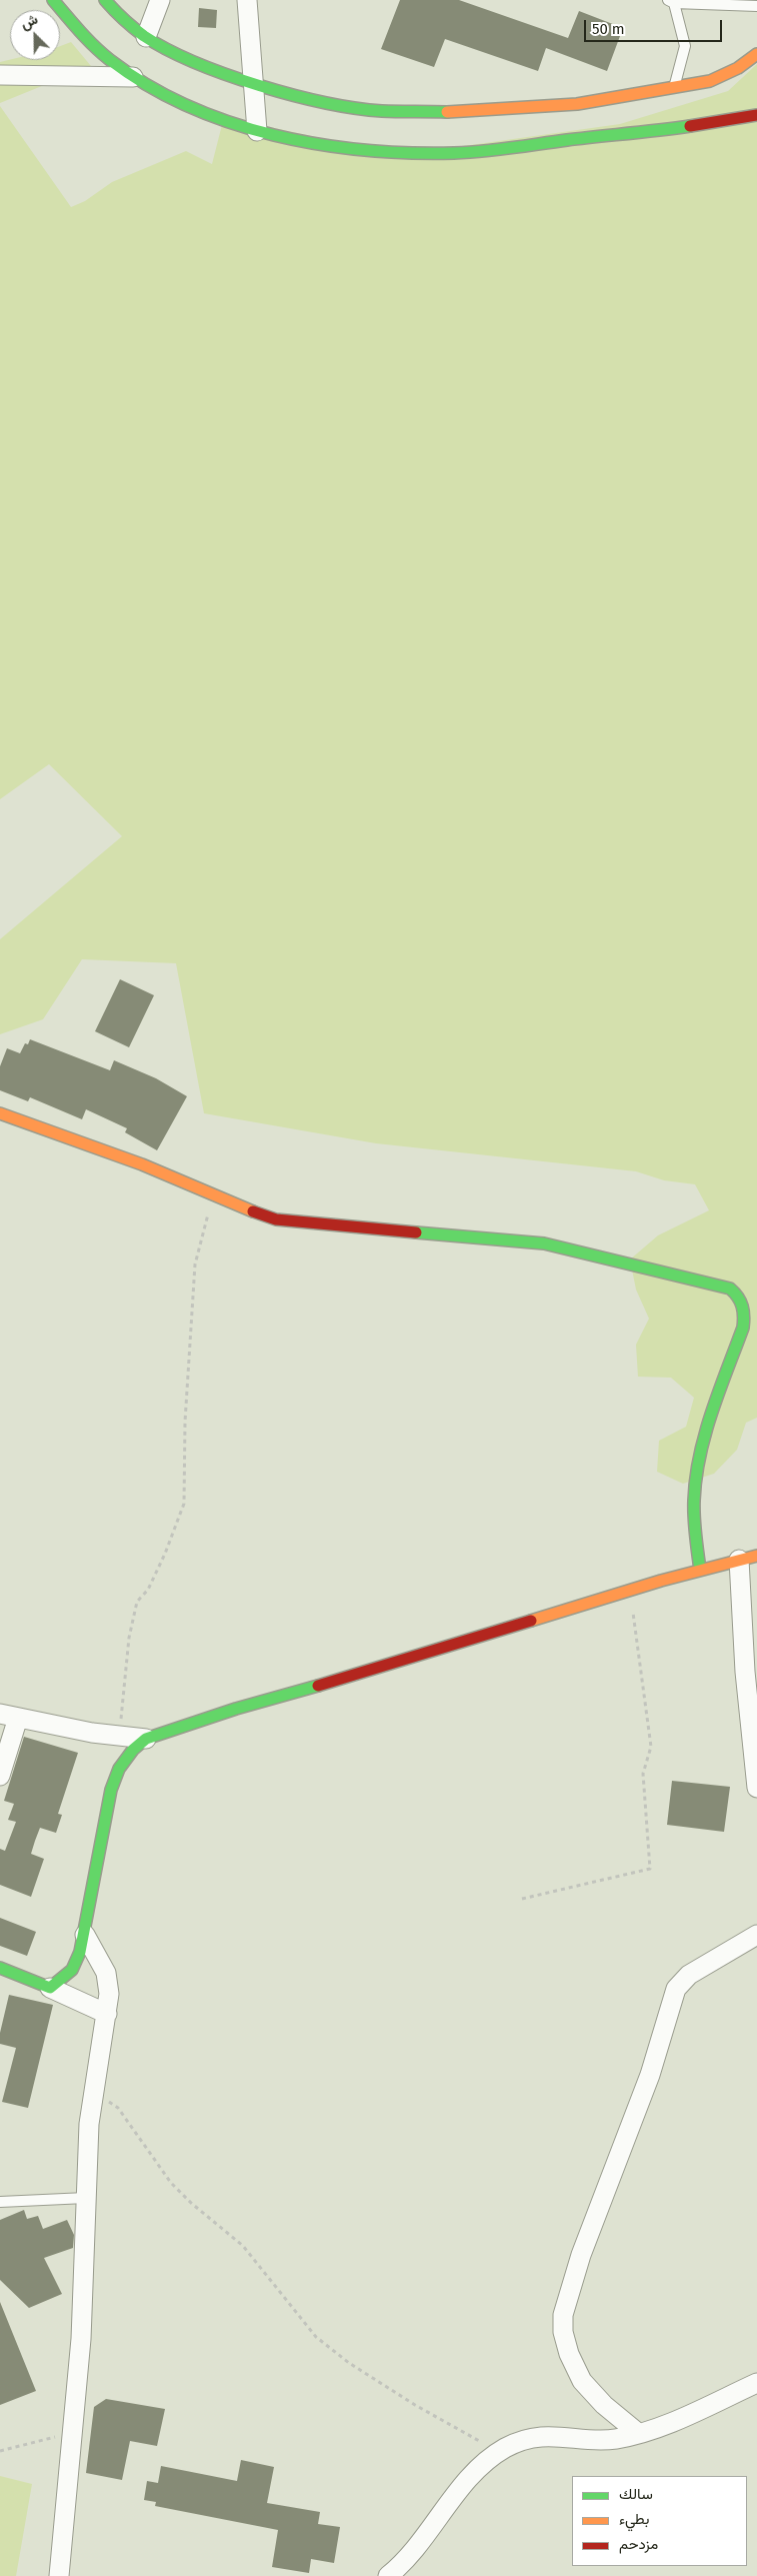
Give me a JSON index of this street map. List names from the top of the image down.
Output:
{
  "legend": ["سالك", "بطيء", "مزدحم"],
  "scale_bar": "50 m",
  "north": "top left"
}
